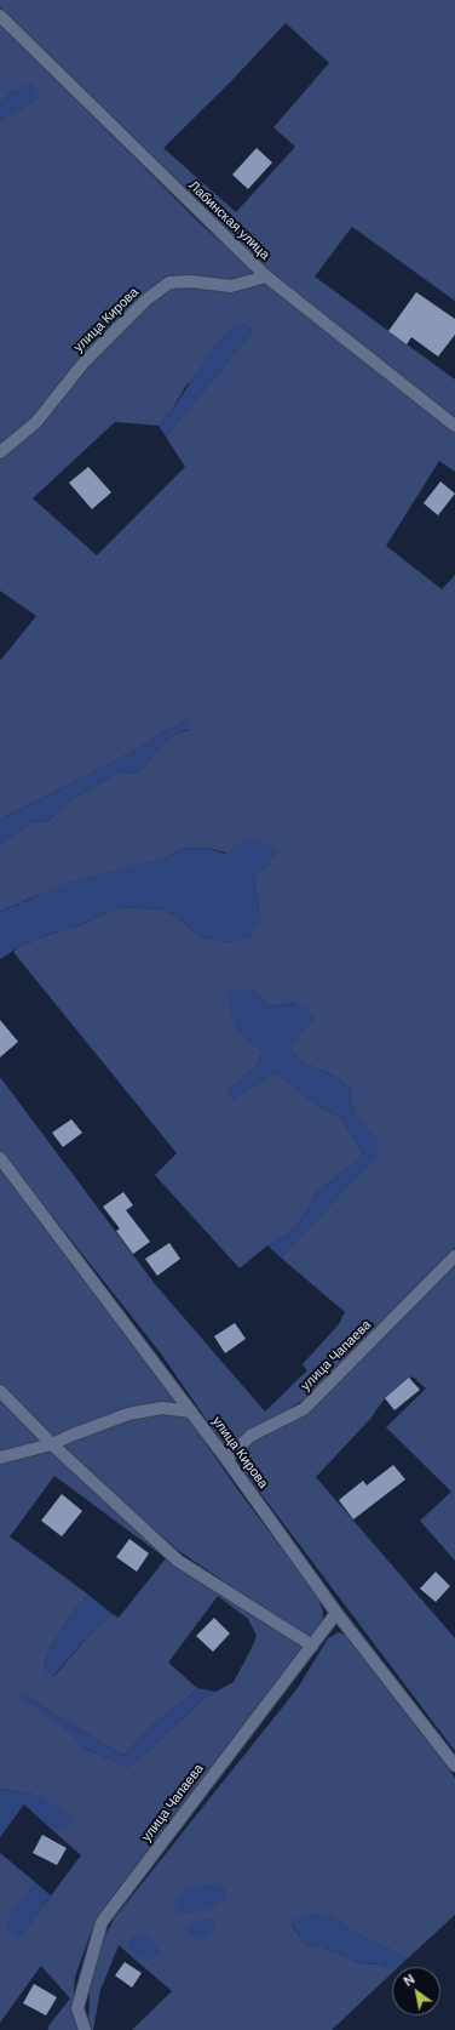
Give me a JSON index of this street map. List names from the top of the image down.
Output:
{
  "streets": {
    "street": ["Лабинская улица", "улица Кирова", "улица Чапаева"]
  },
  "crossings": [
    ["Лабинская улица", "улица Кирова"],
    ["улица Кирова", "улица Чапаева"]
  ],
  "north": "top left"
}
